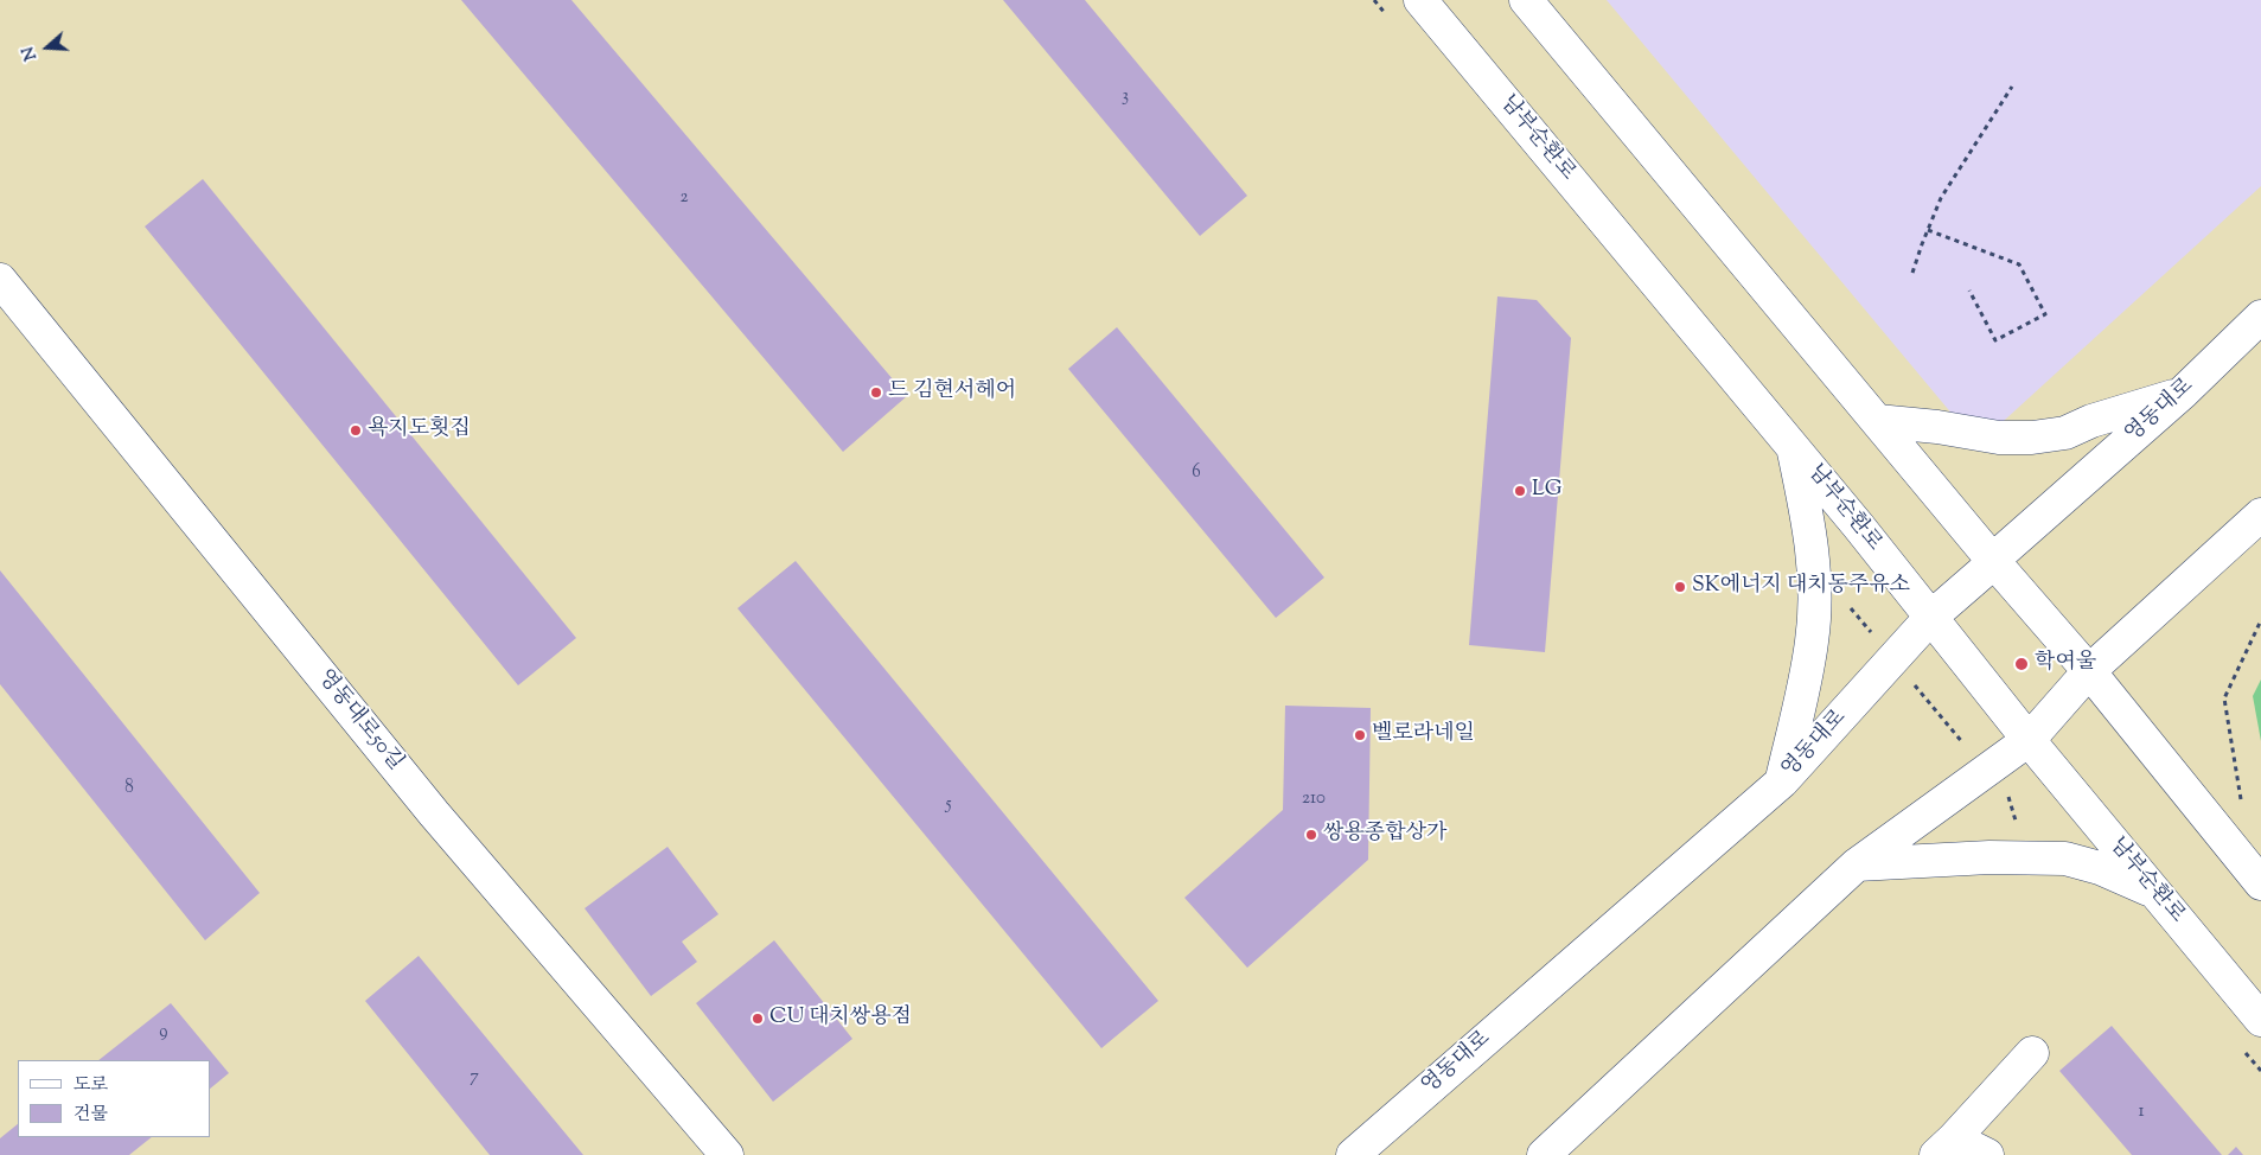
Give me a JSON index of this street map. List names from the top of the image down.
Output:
{
  "streets": {
    "main road": ["남부순환로", "영동대로", "영동대로50길"]
  },
  "crossings": [
    ["남부순환로", "영동대로"]
  ],
  "places": [
    "드 김현서헤어",
    "욕지도횟집",
    "LG",
    "SK에너지 대치동주유소",
    "학여울",
    "벨로라네일",
    "쌍용종합상가",
    "CU 대치쌍용점"
  ],
  "house_numbers": [
    "3",
    "2",
    "6",
    "8",
    "210",
    "5",
    "9",
    "7",
    "1"
  ],
  "legend": ["도로", "건물"],
  "north": "left"
}
